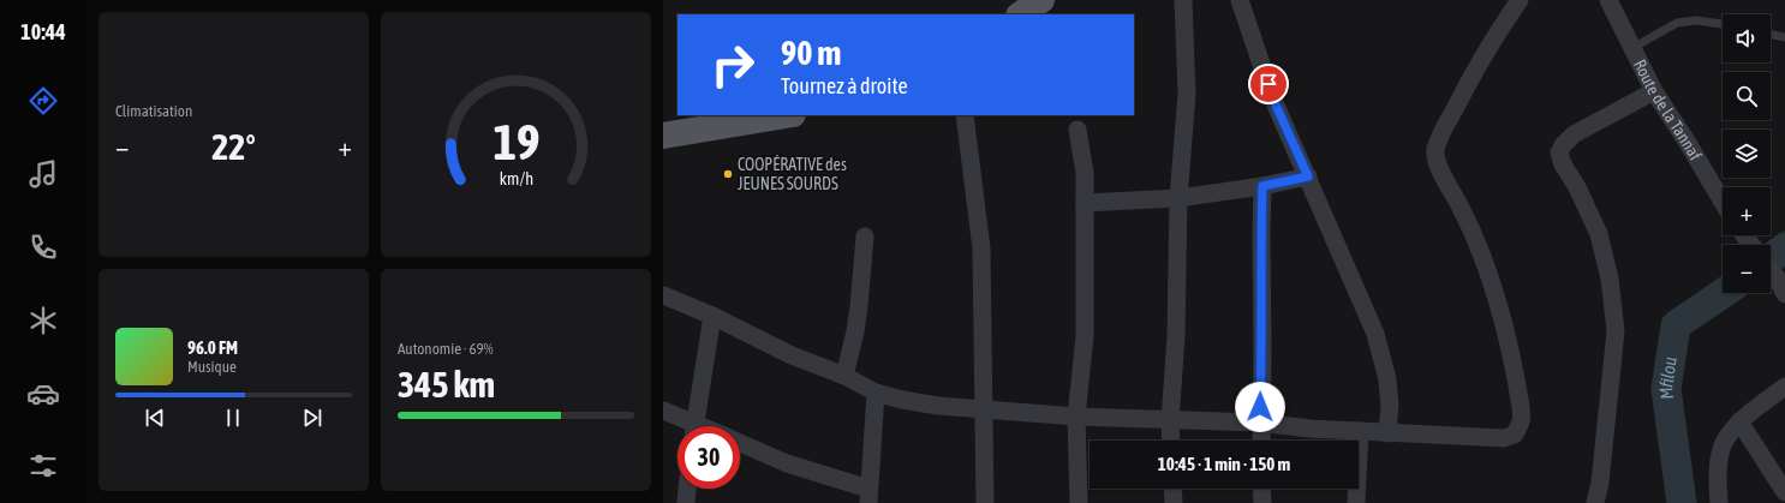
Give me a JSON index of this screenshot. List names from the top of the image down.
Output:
{
  "streets": {
    "street": ["Route de la Tannaf"]
  },
  "water": ["Mfilou"],
  "places": ["COOPÉRATIVE des JEUNES SOURDS"],
  "page": {
    "tabs": "10:44",
    "tile": [
      "Climatisation",
      ["Autonomie · 69%", "345 km"]
    ],
    "map_buttons": ["+", "−"],
    "turn": ["90 m", "Tournez à droite"],
    "heat": ["−", "22°", "+"],
    "song": ["96.0 FM", "Musique"],
    "limit": "30",
    "trip": "10:45 · 1 min · 150 m",
    "gauge": ["19", "km/h"]
  }
}
